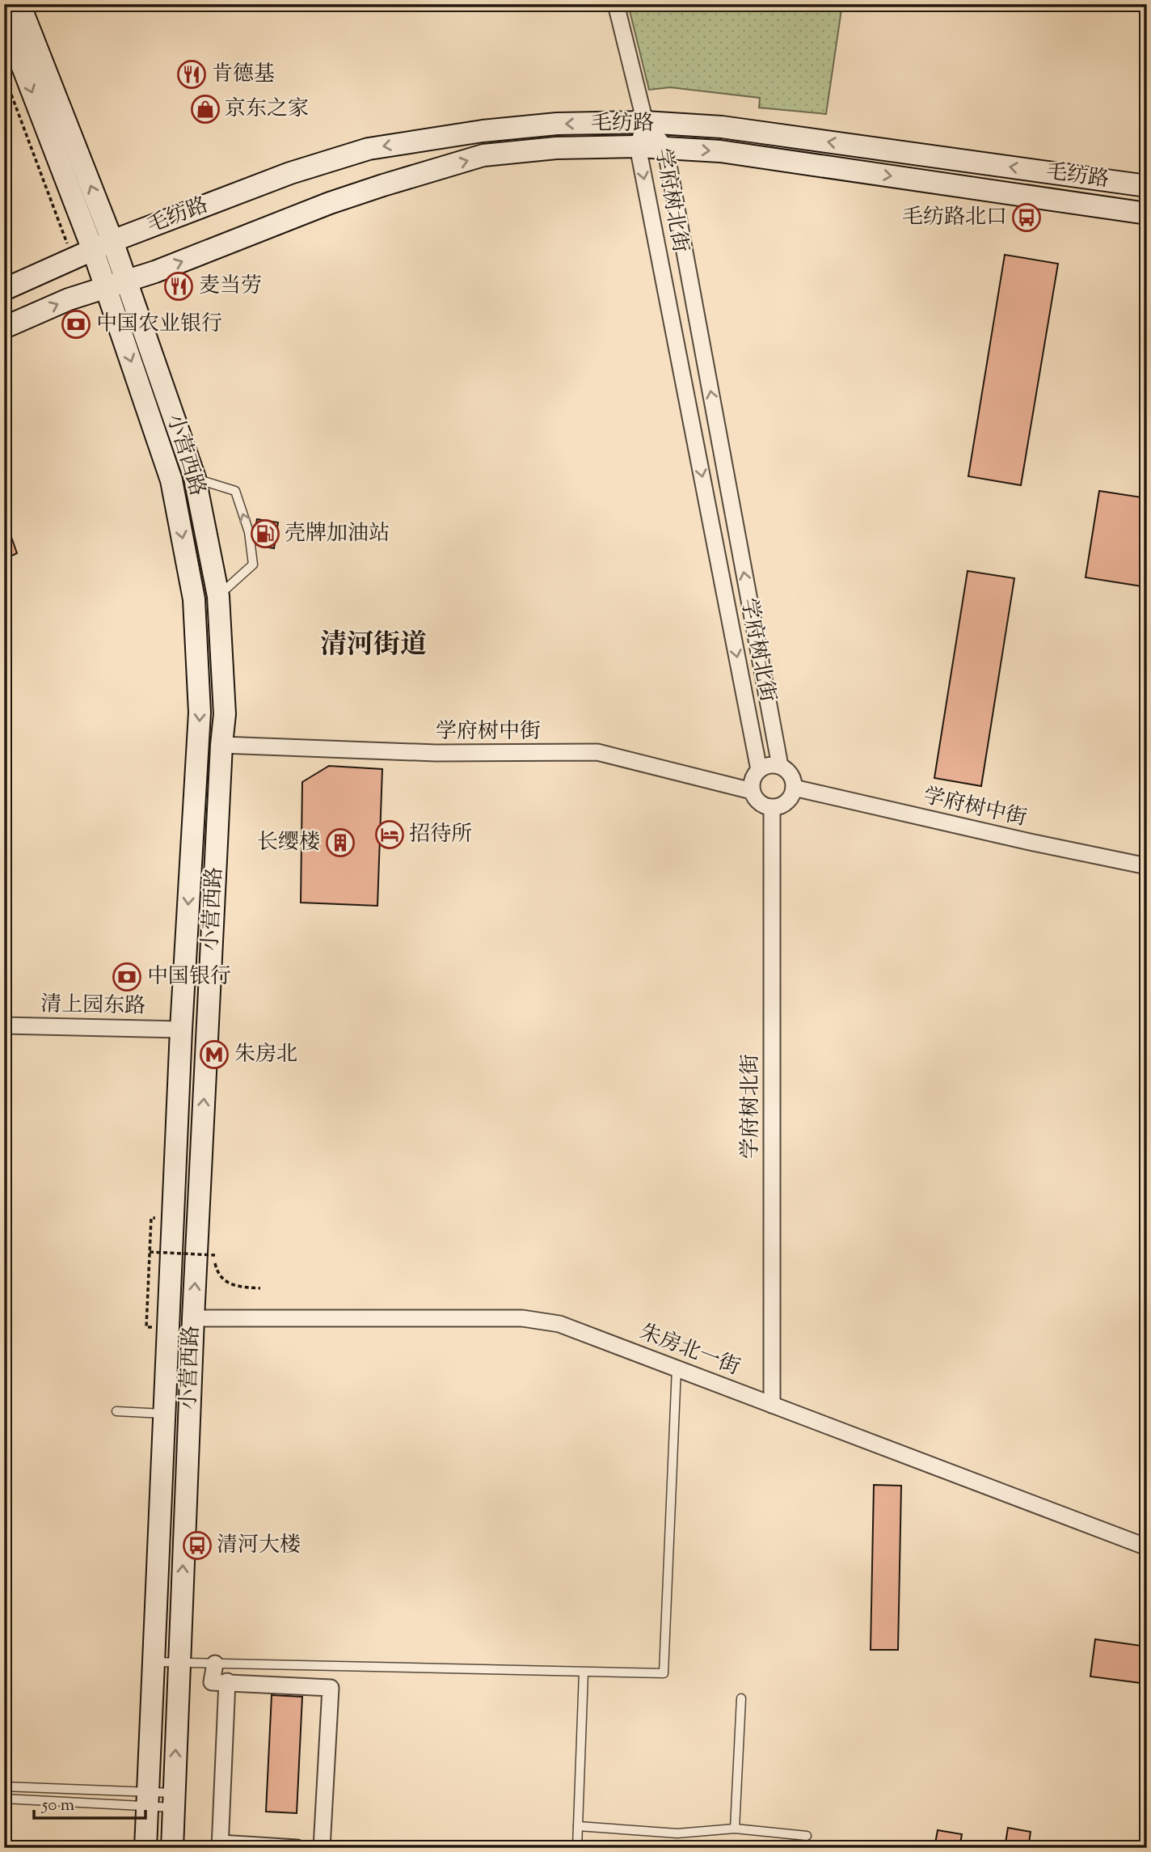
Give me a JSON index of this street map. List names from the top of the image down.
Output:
{
  "streets": {
    "main road": ["毛纺路", "小营西路"],
    "street": [
      "学府树北街",
      "学府树中街",
      "清上园东路",
      "朱房北一街"
    ]
  },
  "crossings": [
    ["毛纺路", "学府树北街"],
    ["毛纺路", "小营西路"],
    ["学府树北街", "学府树中街"],
    ["学府树北街", "朱房北一街"],
    ["小营西路", "学府树中街"],
    ["小营西路", "清上园东路"],
    ["小营西路", "朱房北一街"]
  ],
  "districts": ["清河街道"],
  "places": {
    "restaurant": ["肯德基", "麦当劳"],
    "shop": ["京东之家"],
    "bus stop": ["毛纺路北口", "清河大楼"],
    "bank": ["中国农业银行", "中国银行"],
    "fuel station": ["壳牌加油站"],
    "hotel": ["招待所"],
    "building": ["长缨楼"],
    "metro station": ["朱房北"]
  },
  "scale_bar": "50 m"
}
